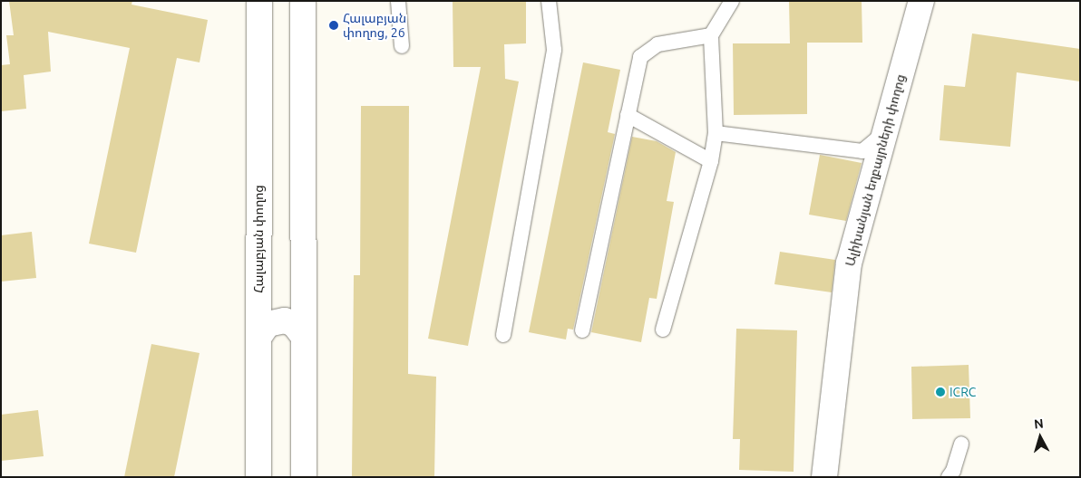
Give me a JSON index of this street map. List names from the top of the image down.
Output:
{
  "streets": {
    "main road": ["Ալիխանյան եղբայրների փողոց", "Հալաբյան փողոց"]
  },
  "places": ["Հալաբյան փողոց, 26", "ICRC"],
  "north": "top"
}
